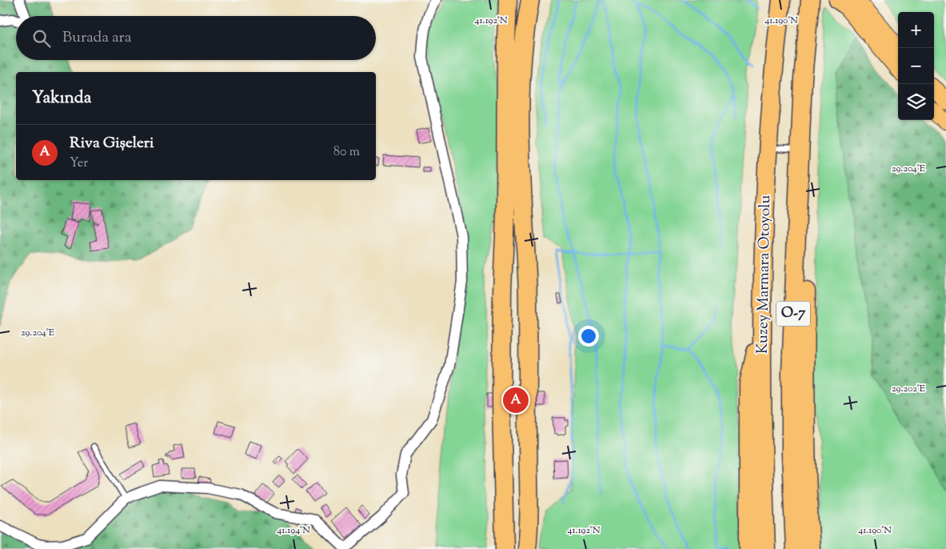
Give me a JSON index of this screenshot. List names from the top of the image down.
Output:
{
  "streets": {
    "highway": ["Kuzey Marmara Otoyolu", "O-7"]
  },
  "page": {
    "map_buttons": ["+", "−"],
    "search": "Burada ara",
    "heading": "Yakında",
    "list": [
      {
        "mark": "A",
        "name": "Riva Gişeleri",
        "note": "Yer",
        "value": "80 m"
      }
    ],
    "pins": "A"
  },
  "coordinates": [
    "41.192°N",
    "41.190°N",
    "29.204°E",
    "29.202°E",
    "41.194°N"
  ]
}
